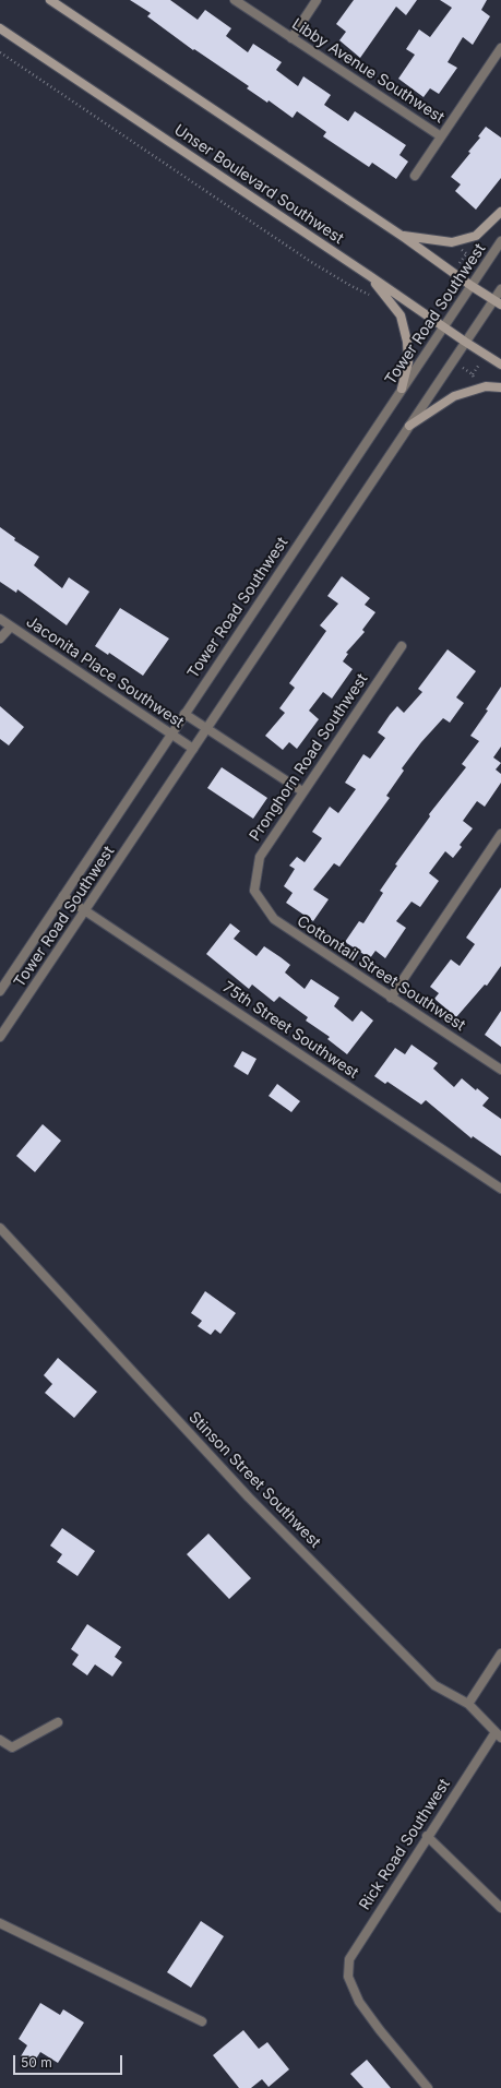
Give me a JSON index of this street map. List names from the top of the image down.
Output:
{
  "streets": {
    "main road": ["Unser Boulevard Southwest"],
    "street": [
      "Libby Avenue Southwest",
      "Tower Road Southwest",
      "Jaconita Place Southwest",
      "Pronghorn Road Southwest",
      "Cottontail Street Southwest",
      "75th Street Southwest",
      "Stinson Street Southwest",
      "Rick Road Southwest"
    ]
  },
  "crossings": [
    ["Unser Boulevard Southwest", "Tower Road Southwest"],
    ["Tower Road Southwest", "Jaconita Place Southwest"],
    ["Tower Road Southwest", "75th Street Southwest"],
    ["Pronghorn Road Southwest", "Cottontail Street Southwest"],
    ["Stinson Street Southwest", "Rick Road Southwest"]
  ],
  "scale_bar": "50 m"
}
